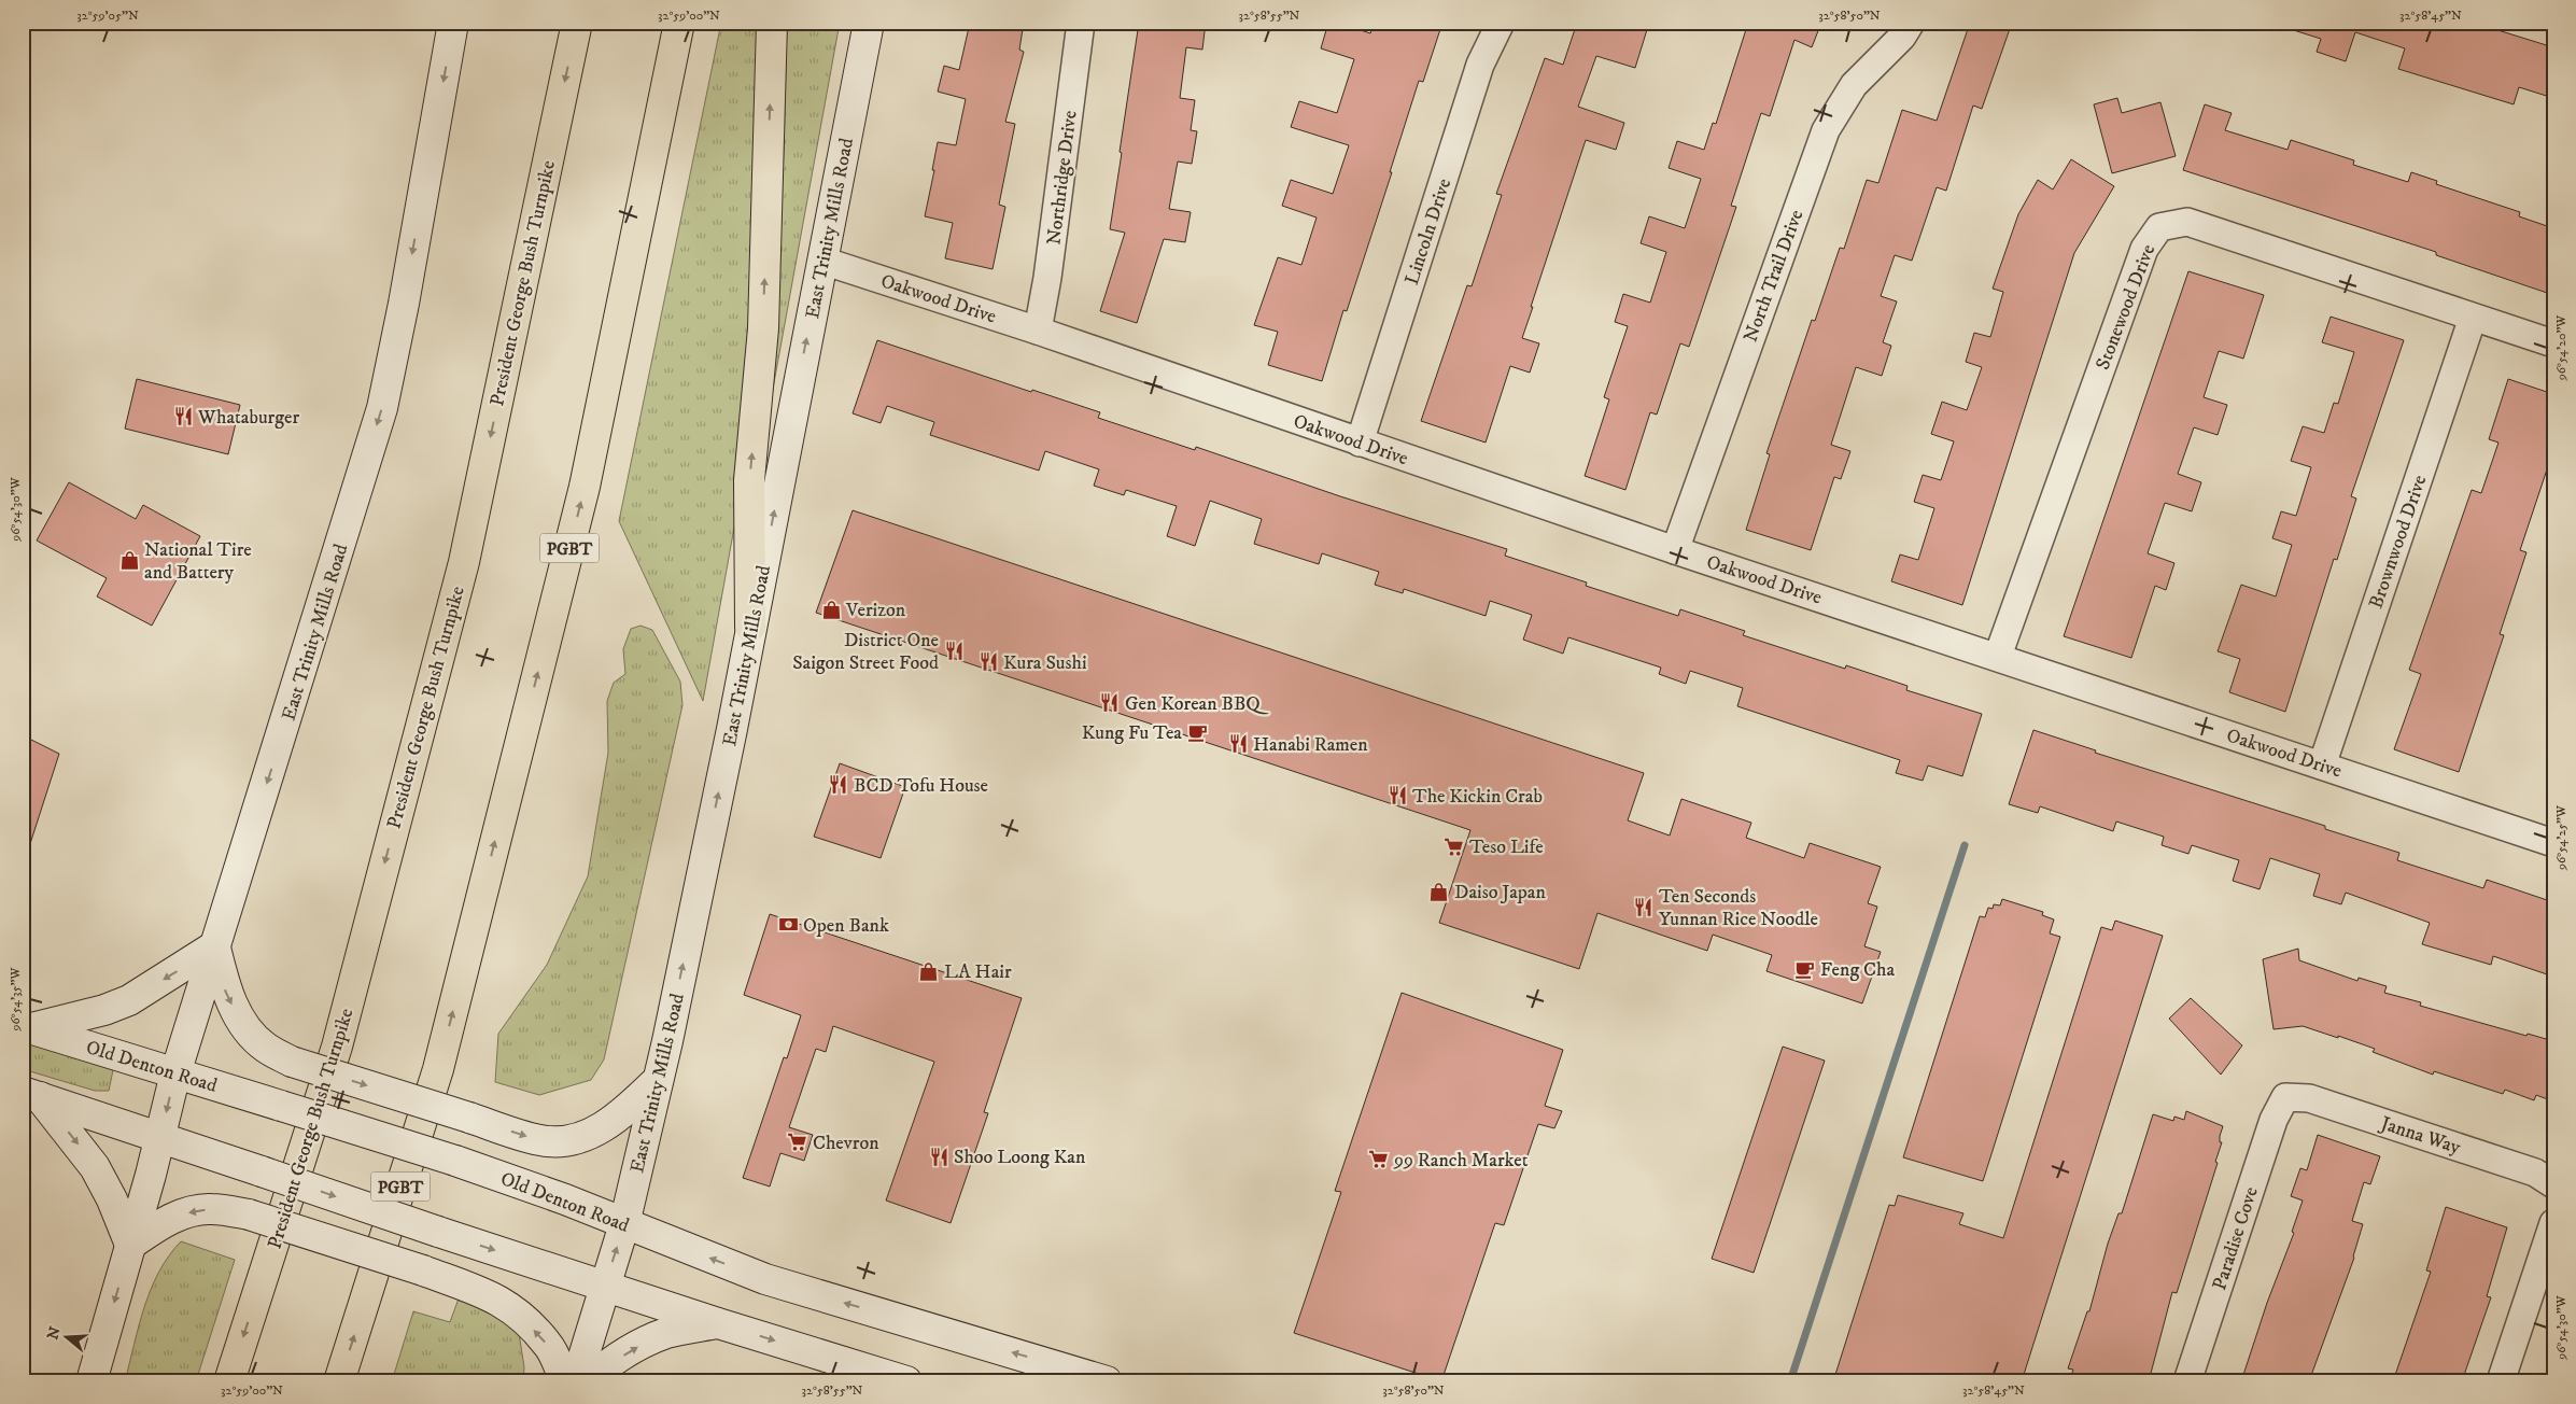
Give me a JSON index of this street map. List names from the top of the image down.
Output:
{
  "streets": {
    "highway": ["President George Bush Turnpike", "PGBT"],
    "main road": ["East Trinity Mills Road", "Old Denton Road"],
    "street": [
      "Northridge Drive",
      "Lincoln Drive",
      "North Trail Drive",
      "Oakwood Drive",
      "Stonewood Drive",
      "Brownwood Drive",
      "Janna Way",
      "Paradise Cove"
    ]
  },
  "crossings": [
    ["Northridge Drive", "Oakwood Drive"],
    ["East Trinity Mills Road", "Oakwood Drive"],
    ["East Trinity Mills Road", "Old Denton Road"],
    ["Lincoln Drive", "Oakwood Drive"],
    ["North Trail Drive", "Oakwood Drive"],
    ["Oakwood Drive", "Stonewood Drive"],
    ["Oakwood Drive", "Brownwood Drive"],
    ["Stonewood Drive", "Brownwood Drive"],
    ["Janna Way", "Paradise Cove"]
  ],
  "places": {
    "restaurant": [
      "Whataburger",
      "District One Saigon Street Food",
      "Kura Sushi",
      "Gen Korean BBQ",
      "Hanabi Ramen",
      "BCD Tofu House",
      "The Kickin Crab",
      "Ten Seconds Yunnan Rice Noodle",
      "Shoo Loong Kan"
    ],
    "shop": [
      "National Tire and Battery",
      "Verizon",
      "Daiso Japan",
      "LA Hair"
    ],
    "cafe": ["Kung Fu Tea", "Feng Cha"],
    "supermarket": ["Teso Life", "Chevron", "99 Ranch Market"],
    "bank": ["Open Bank"]
  },
  "north": "left",
  "coordinates": [
    "32°59'05\"N",
    "32°59'00\"N",
    "32°58'55\"N",
    "32°58'50\"N",
    "32°58'45\"N",
    "96°54'20\"W",
    "96°54'30\"W",
    "96°54'25\"W",
    "96°54'35\"W"
  ]
}
